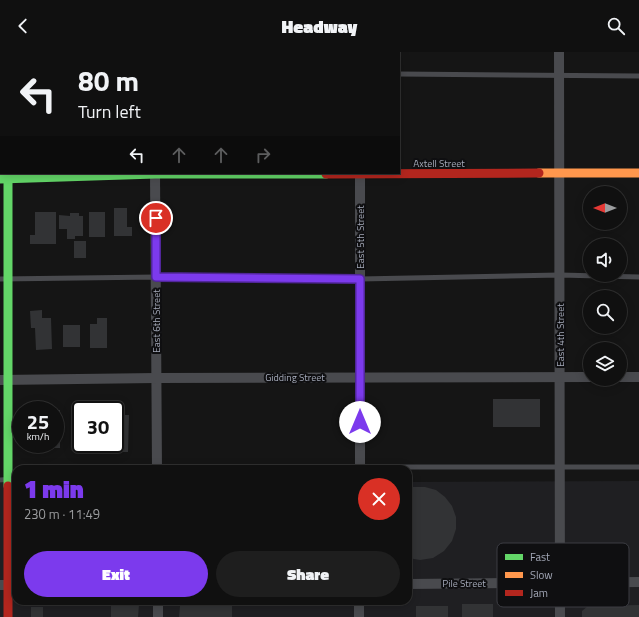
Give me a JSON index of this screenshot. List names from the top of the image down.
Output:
{
  "streets": {
    "street": [
      "Axtell Street",
      "East 5th Street",
      "East 6th Street",
      "East 4th Street",
      "Gidding Street",
      "Pile Street"
    ]
  },
  "crossings": [
    ["Axtell Street", "East 6th Street"],
    ["Axtell Street", "East 4th Street"],
    ["East 5th Street", "Gidding Street"],
    ["East 6th Street", "Gidding Street"],
    ["East 4th Street", "Gidding Street"]
  ],
  "legend": ["Fast", "Slow", "Jam"],
  "north": "left",
  "page": {
    "header": "Headway",
    "turn": ["80 m", "Turn left"],
    "speed": "25 km/h",
    "limit": "30",
    "heading": ["1 min", "230 m · 11:49"],
    "buttons": ["Exit", "Share"]
  }
}
